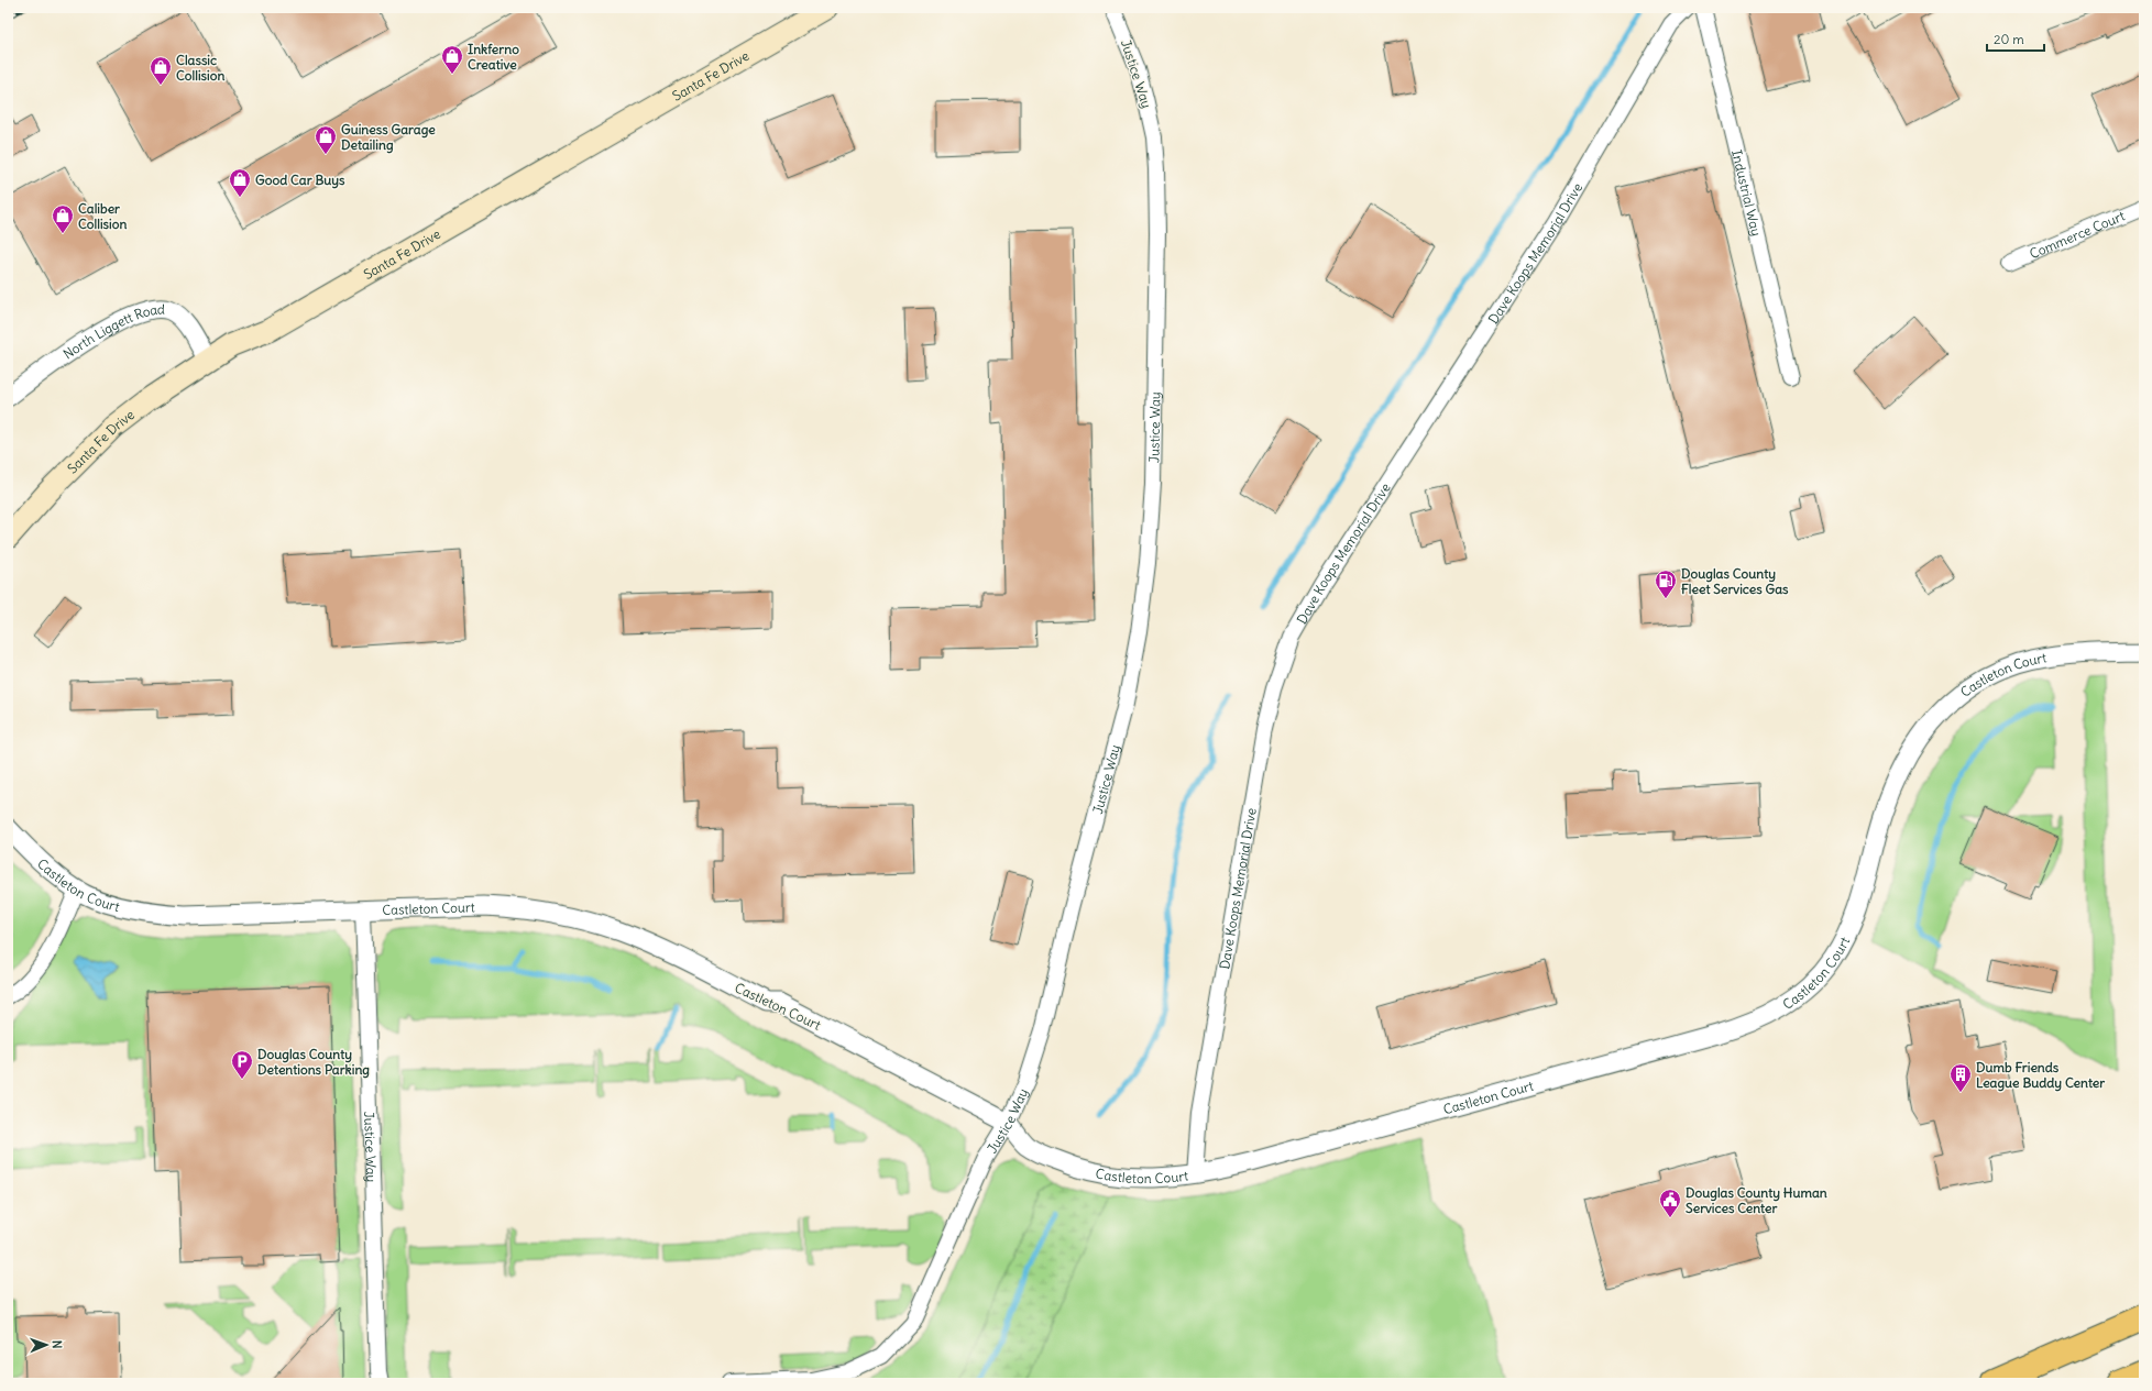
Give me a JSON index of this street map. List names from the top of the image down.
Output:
{
  "streets": {
    "main road": ["Santa Fe Drive"],
    "street": [
      "Justice Way",
      "Industrial Way",
      "Commerce Court",
      "Dave Koops Memorial Drive",
      "North Liggett Road",
      "Castleton Court"
    ]
  },
  "crossings": [
    ["Justice Way", "Castleton Court"],
    ["Santa Fe Drive", "North Liggett Road"],
    ["Dave Koops Memorial Drive", "Castleton Court"]
  ],
  "places": {
    "shop": [
      "Inkferno Creative",
      "Classic Collision",
      "Guiness Garage Detailing",
      "Good Car Buys",
      "Caliber Collision"
    ],
    "fuel station": ["Douglas County Fleet Services Gas"],
    "parking": ["Douglas County Detentions Parking"],
    "building": ["Dumb Friends League Buddy Center"],
    "public building": ["Douglas County Human Services Center"]
  },
  "scale_bar": "20 m",
  "north": "right"
}
